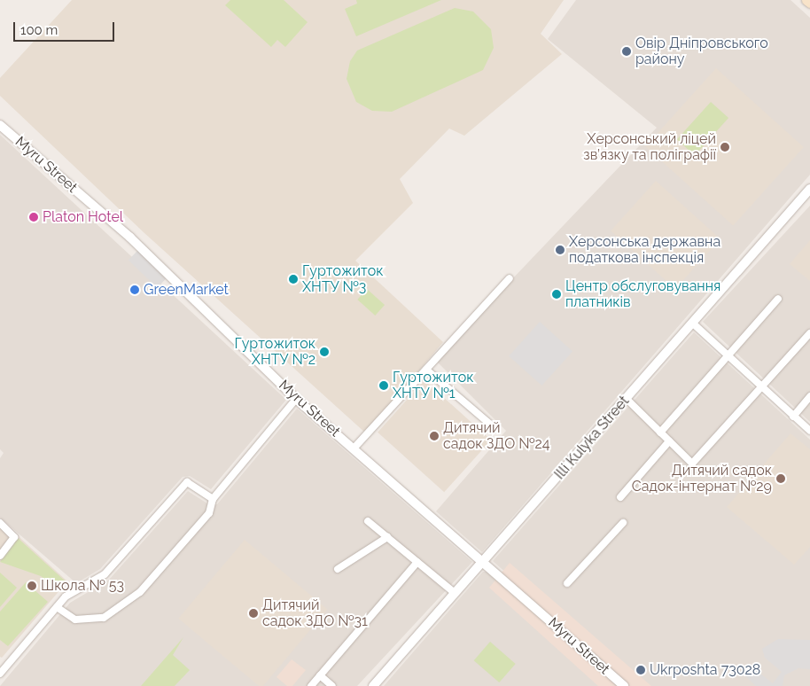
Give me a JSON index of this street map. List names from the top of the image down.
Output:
{
  "streets": {
    "street": ["Myru Street", "Illi Kulyka Street"]
  },
  "crossings": [
    ["Myru Street", "Illi Kulyka Street"]
  ],
  "places": [
    "Овір Дніпровського району",
    "Херсонський ліцей зв’язку та поліграфії",
    "Platon Hotel",
    "Херсонська державна податкова інспекція",
    "Гуртожиток ХНТУ №3",
    "GreenMarket",
    "Центр обслуговування платників",
    "Гуртожиток ХНТУ №2",
    "Гуртожиток ХНТУ №1",
    "Дитячий садок ЗДО №24",
    "Дитячий садок Садок-інтернат №29",
    "Школа № 53",
    "Дитячий садок ЗДО №31",
    "Ukrposhta 73028"
  ],
  "scale_bar": "100 m"
}
